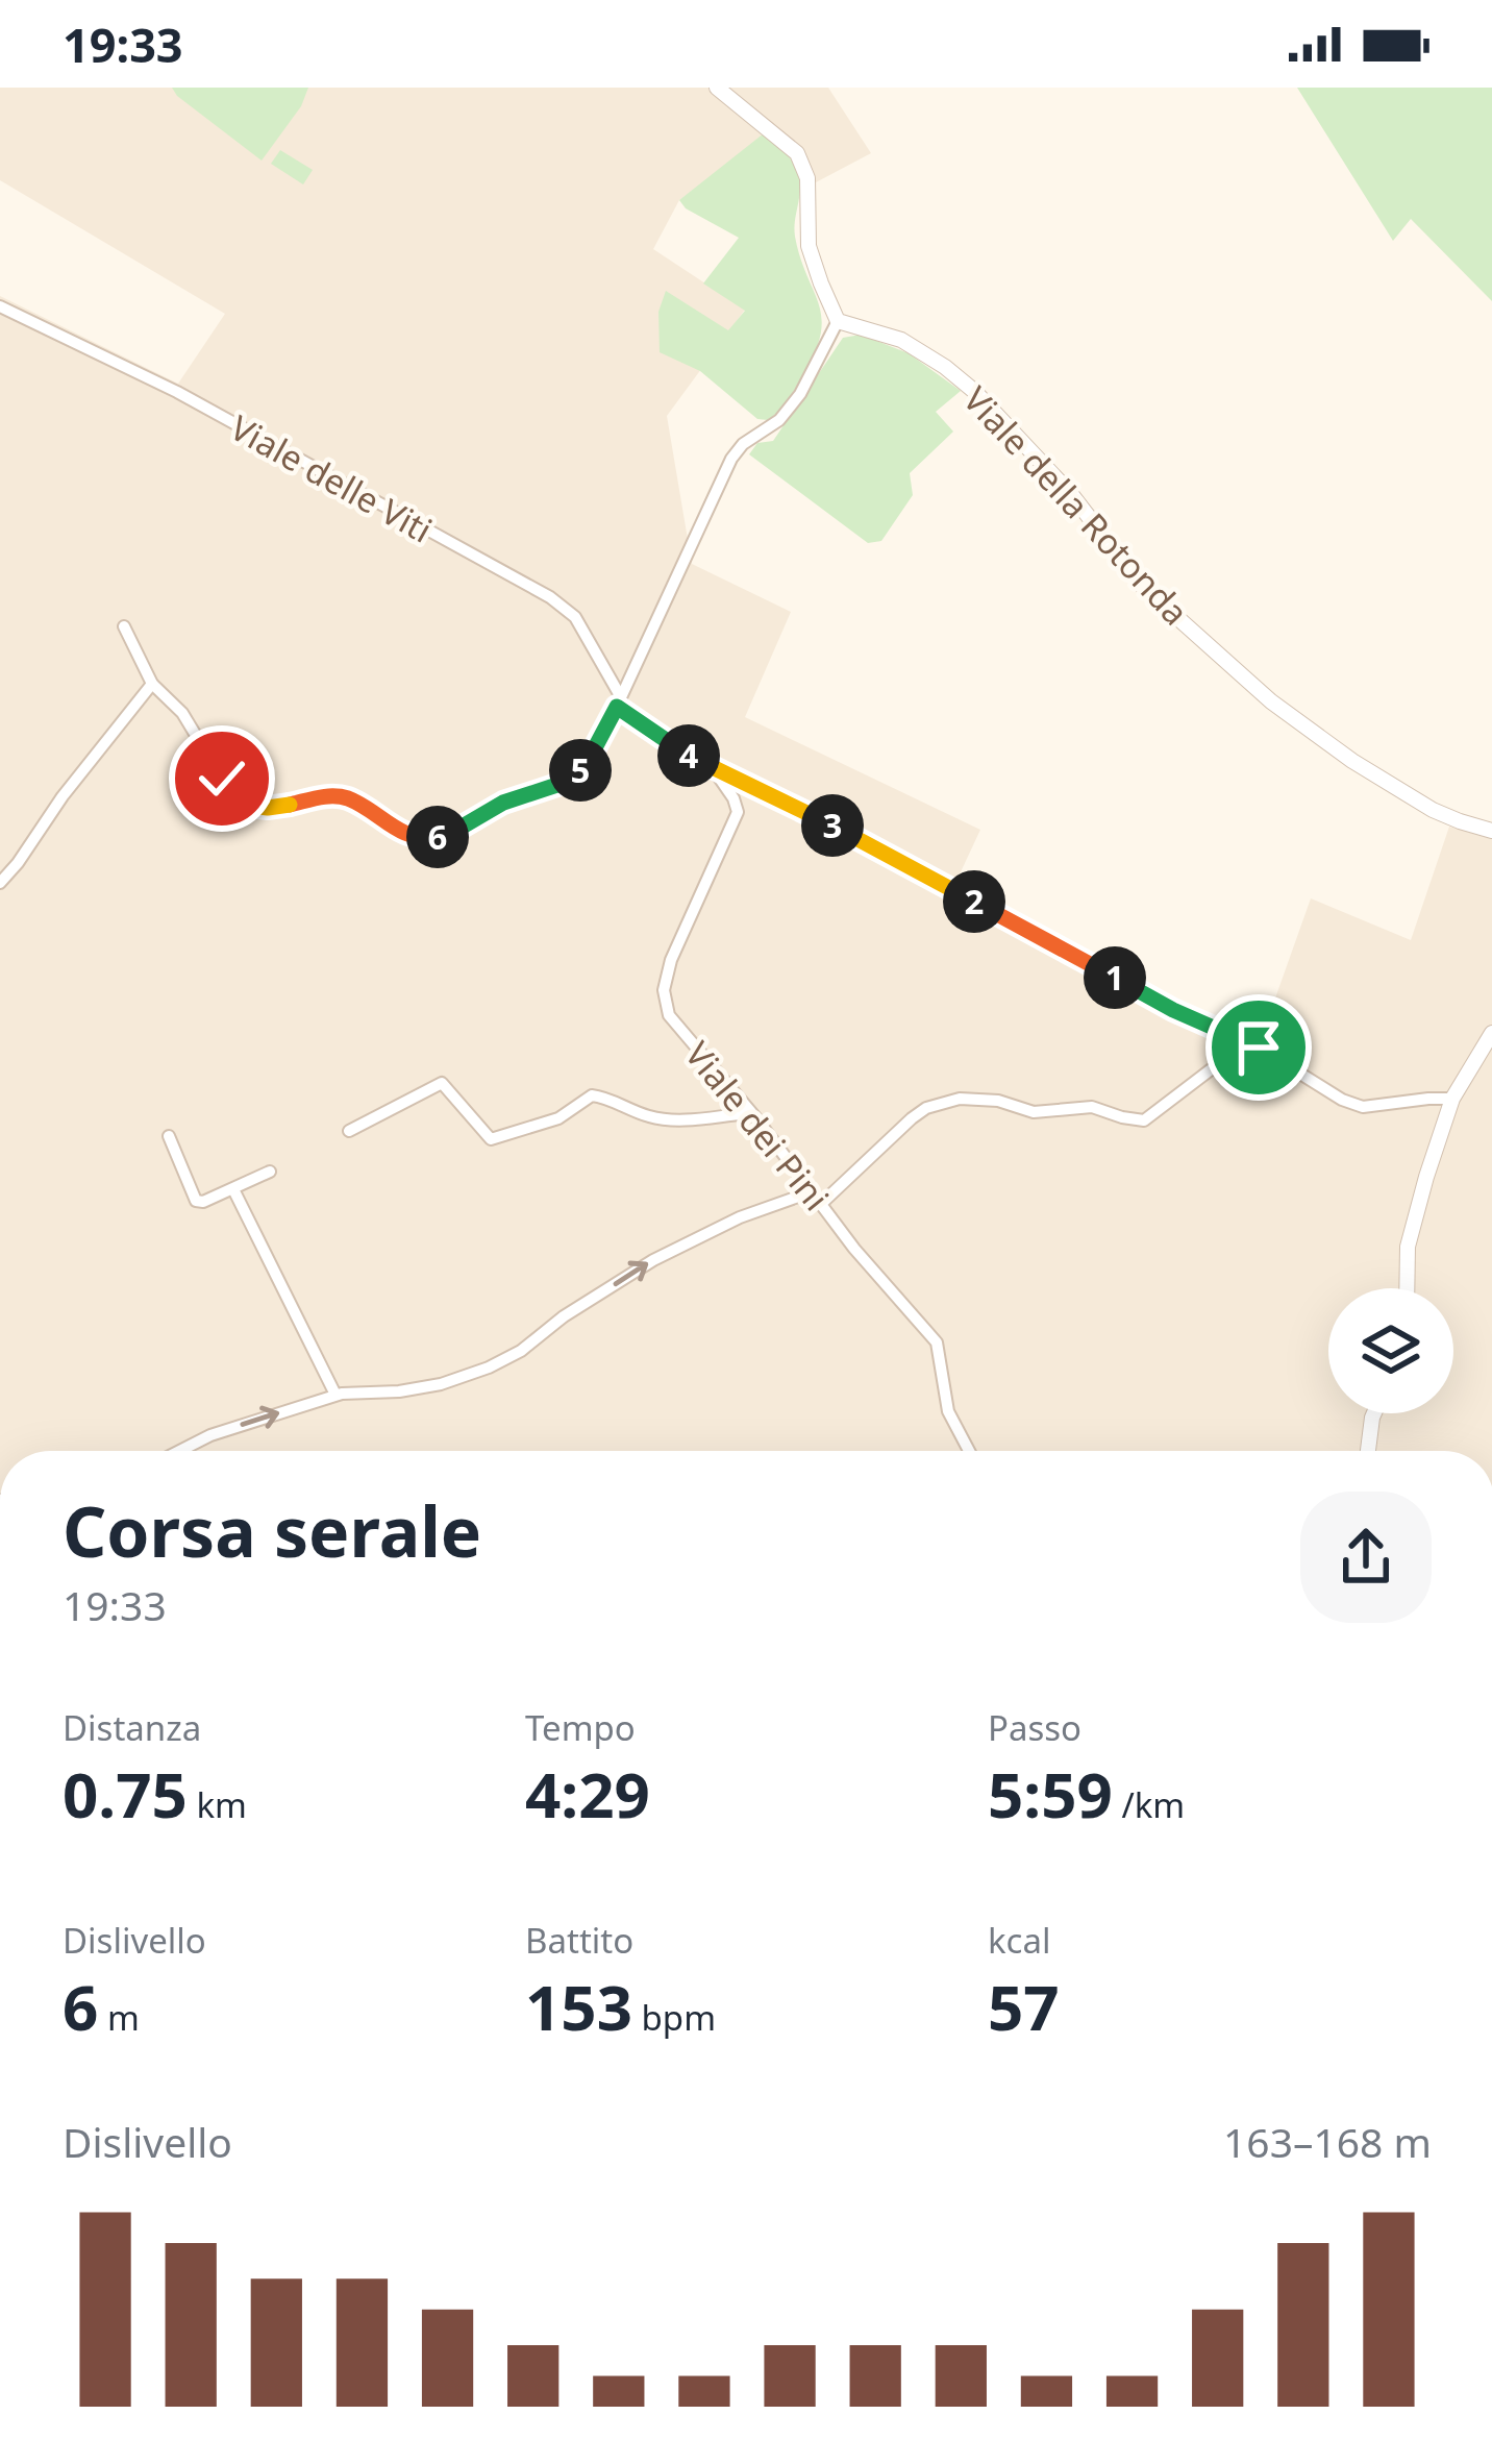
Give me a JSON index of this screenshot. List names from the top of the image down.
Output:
{
  "streets": {
    "street": ["Viale delle Viti", "Viale della Rotonda", "Viale dei Pini"]
  },
  "page": {
    "status": "19:33",
    "pins": [
      "4",
      "5",
      "3",
      "6",
      "2",
      "1"
    ],
    "heading": ["Corsa serale", "19:33"],
    "stats": [
      ["Distanza", "0.75 km"],
      ["Tempo", "4:29"],
      ["Passo", "5:59 /km"],
      ["Dislivello", "6 m"],
      ["Battito", "153 bpm"],
      ["kcal", "57"]
    ],
    "chart": ["Dislivello", "163–168 m"]
  }
}
